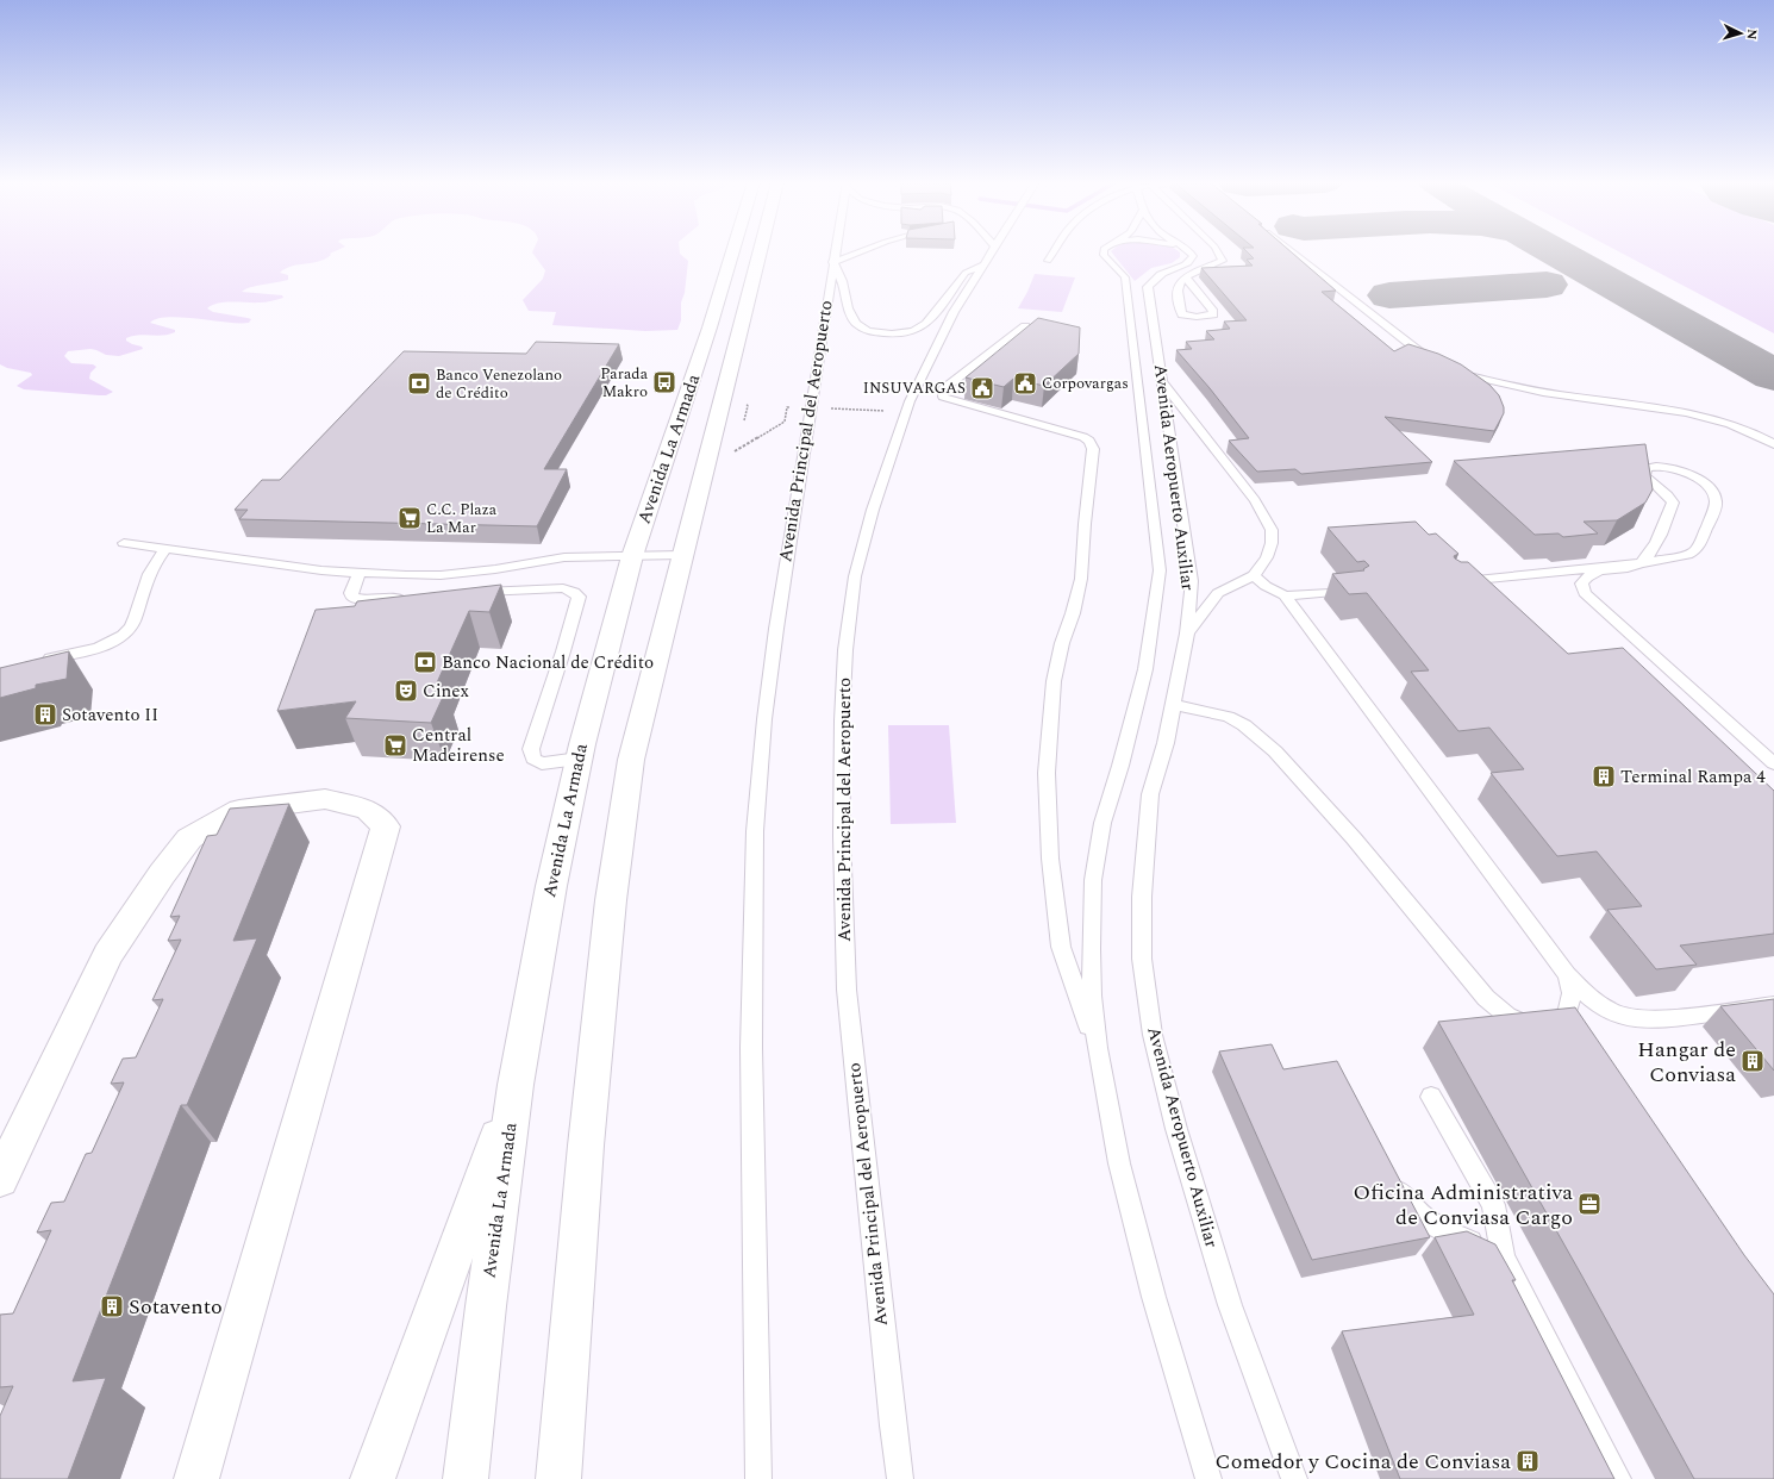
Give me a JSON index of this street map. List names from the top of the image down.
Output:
{
  "streets": {
    "main road": ["Avenida La Armada"],
    "lane": ["Avenida Principal del Aeropuerto", "Avenida Aeropuerto Auxiliar"]
  },
  "places": {
    "bus stop": ["Parada Makro"],
    "bank": ["Banco Venezolano de Crédito", "Banco Nacional de Crédito"],
    "public building": ["Corpovargas", "INSUVARGAS"],
    "supermarket": ["C.C. Plaza La Mar", "Central Madeirense"],
    "theatre": ["Cinex"],
    "building": [
      "Sotavento II",
      "Terminal Rampa 4",
      "Hangar de Conviasa",
      "Sotavento",
      "Comedor y Cocina de Conviasa"
    ],
    "office": ["Oficina Administrativa de Conviasa Cargo"]
  },
  "north": "right"
}
